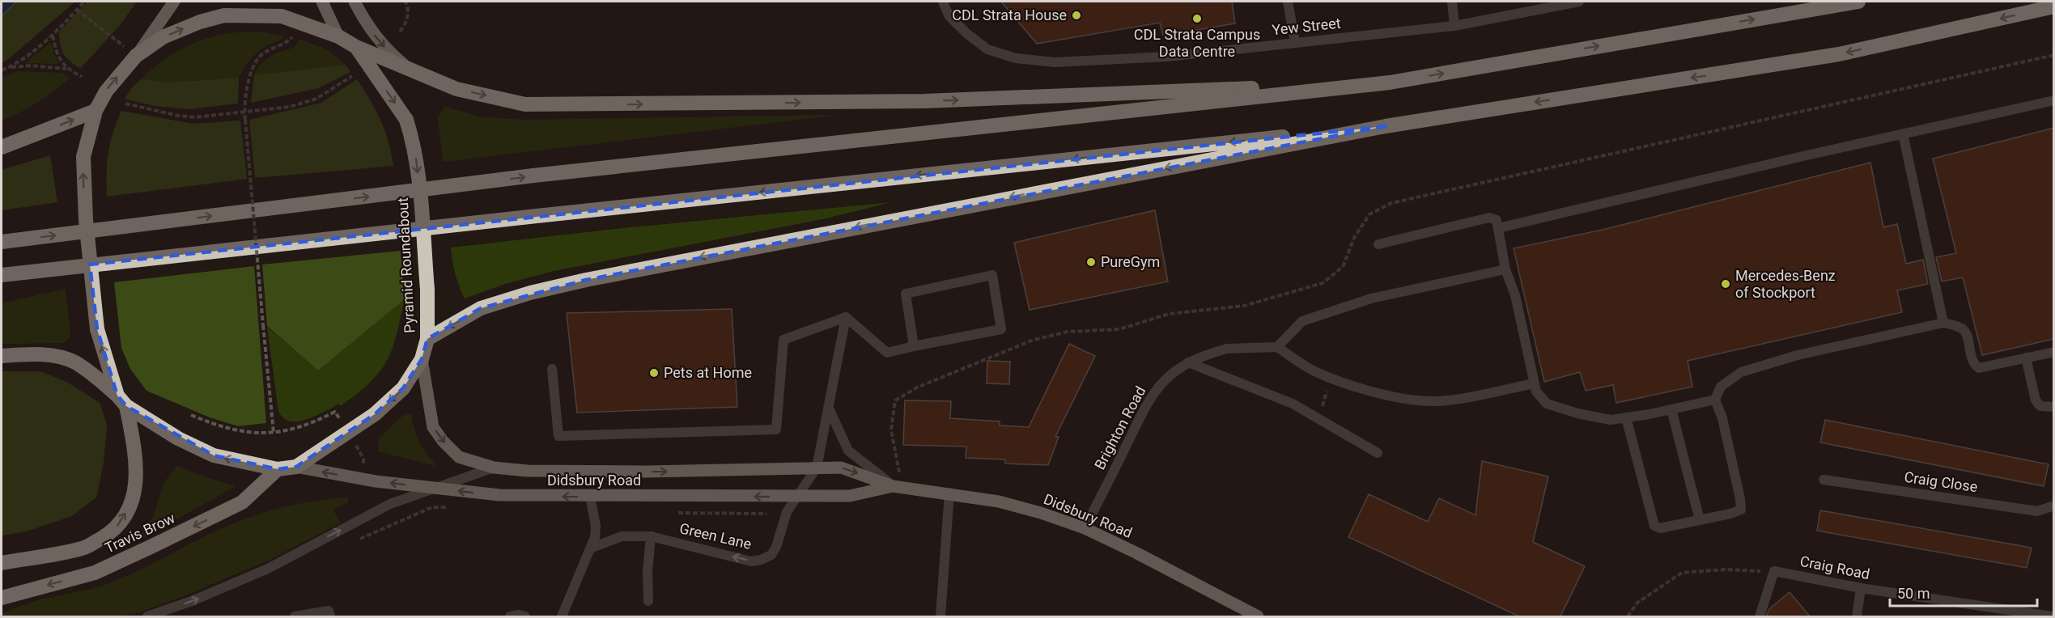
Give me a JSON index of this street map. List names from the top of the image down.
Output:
{
  "streets": {
    "highway": ["Pyramid Roundabout", "Travis Brow"],
    "main road": ["Didsbury Road"],
    "street": [
      "Yew Street",
      "Brighton Road",
      "Craig Close",
      "Green Lane",
      "Craig Road"
    ]
  },
  "crossings": [
    ["Pyramid Roundabout", "Didsbury Road"],
    ["Pyramid Roundabout", "Travis Brow"],
    ["Brighton Road", "Didsbury Road"],
    ["Didsbury Road", "Green Lane"]
  ],
  "one_way": ["Green Lane"],
  "places": [
    "CDL Strata House",
    "CDL Strata Campus Data Centre",
    "PureGym",
    "Mercedes-Benz of Stockport",
    "Pets at Home"
  ],
  "scale_bar": "50 m"
}
